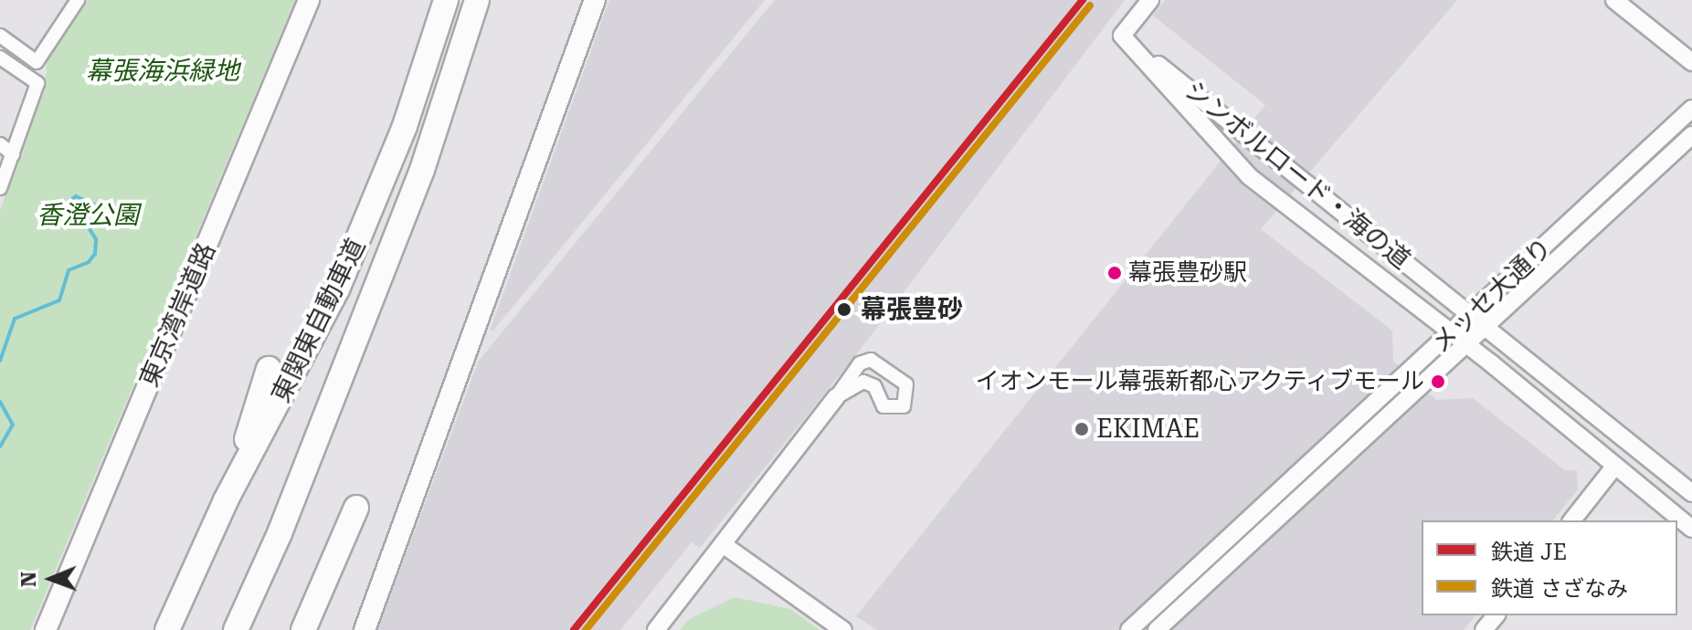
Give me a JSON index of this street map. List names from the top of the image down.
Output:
{
  "streets": {
    "highway": ["東京湾岸道路", "東関東自動車道"],
    "street": ["シンボルロード・海の道", "メッセ大通り"]
  },
  "crossings": [
    ["シンボルロード・海の道", "メッセ大通り"]
  ],
  "parks": ["幕張海浜緑地", "香澄公園"],
  "places": [
    "幕張豊砂駅",
    "幕張豊砂",
    "イオンモール幕張新都心アクティブモール",
    "EKIMAE"
  ],
  "lines": ["rail line JE", "rail line さざなみ"],
  "legend": ["鉄道 JE", "鉄道 さざなみ"],
  "north": "left"
}
